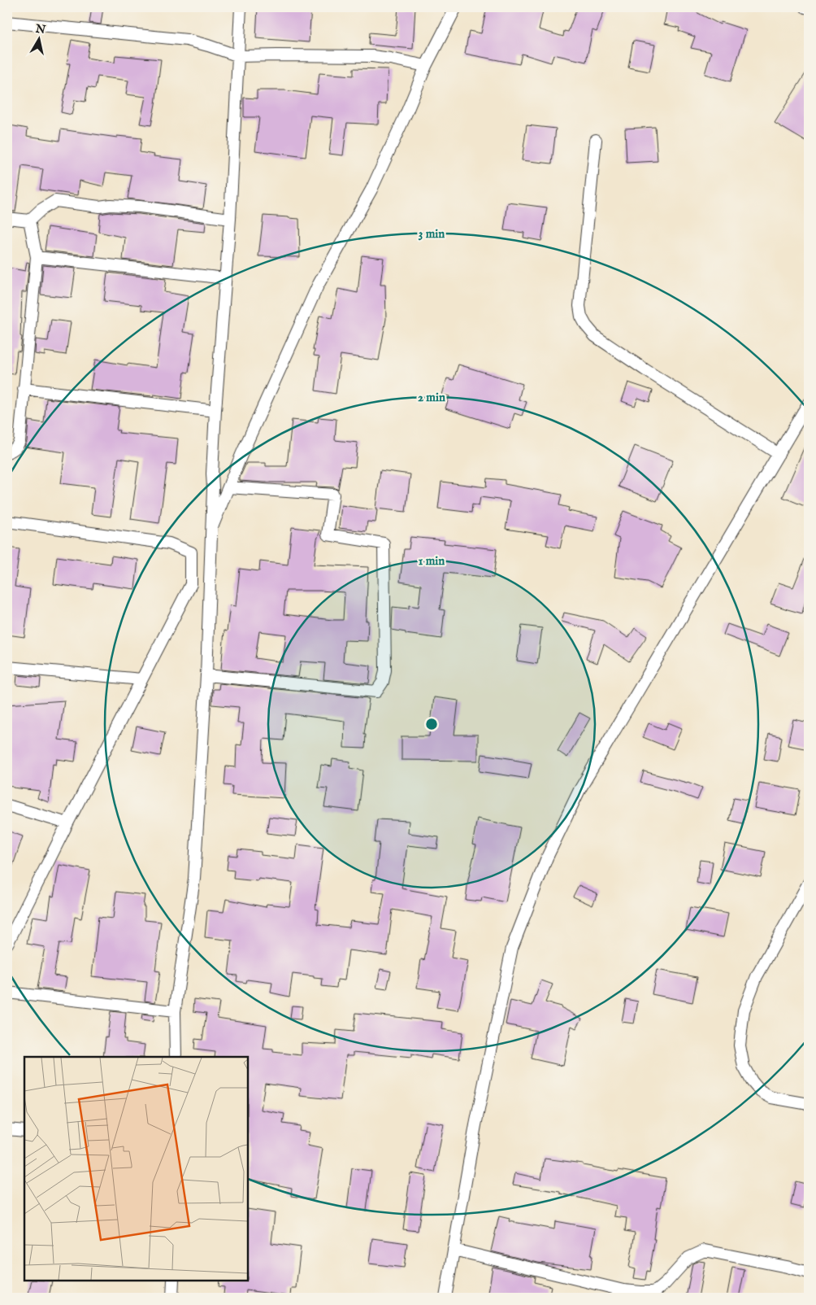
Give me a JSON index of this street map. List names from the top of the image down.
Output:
{
  "north": "top",
  "rings": ["3 min", "2 min", "1 min"]
}
